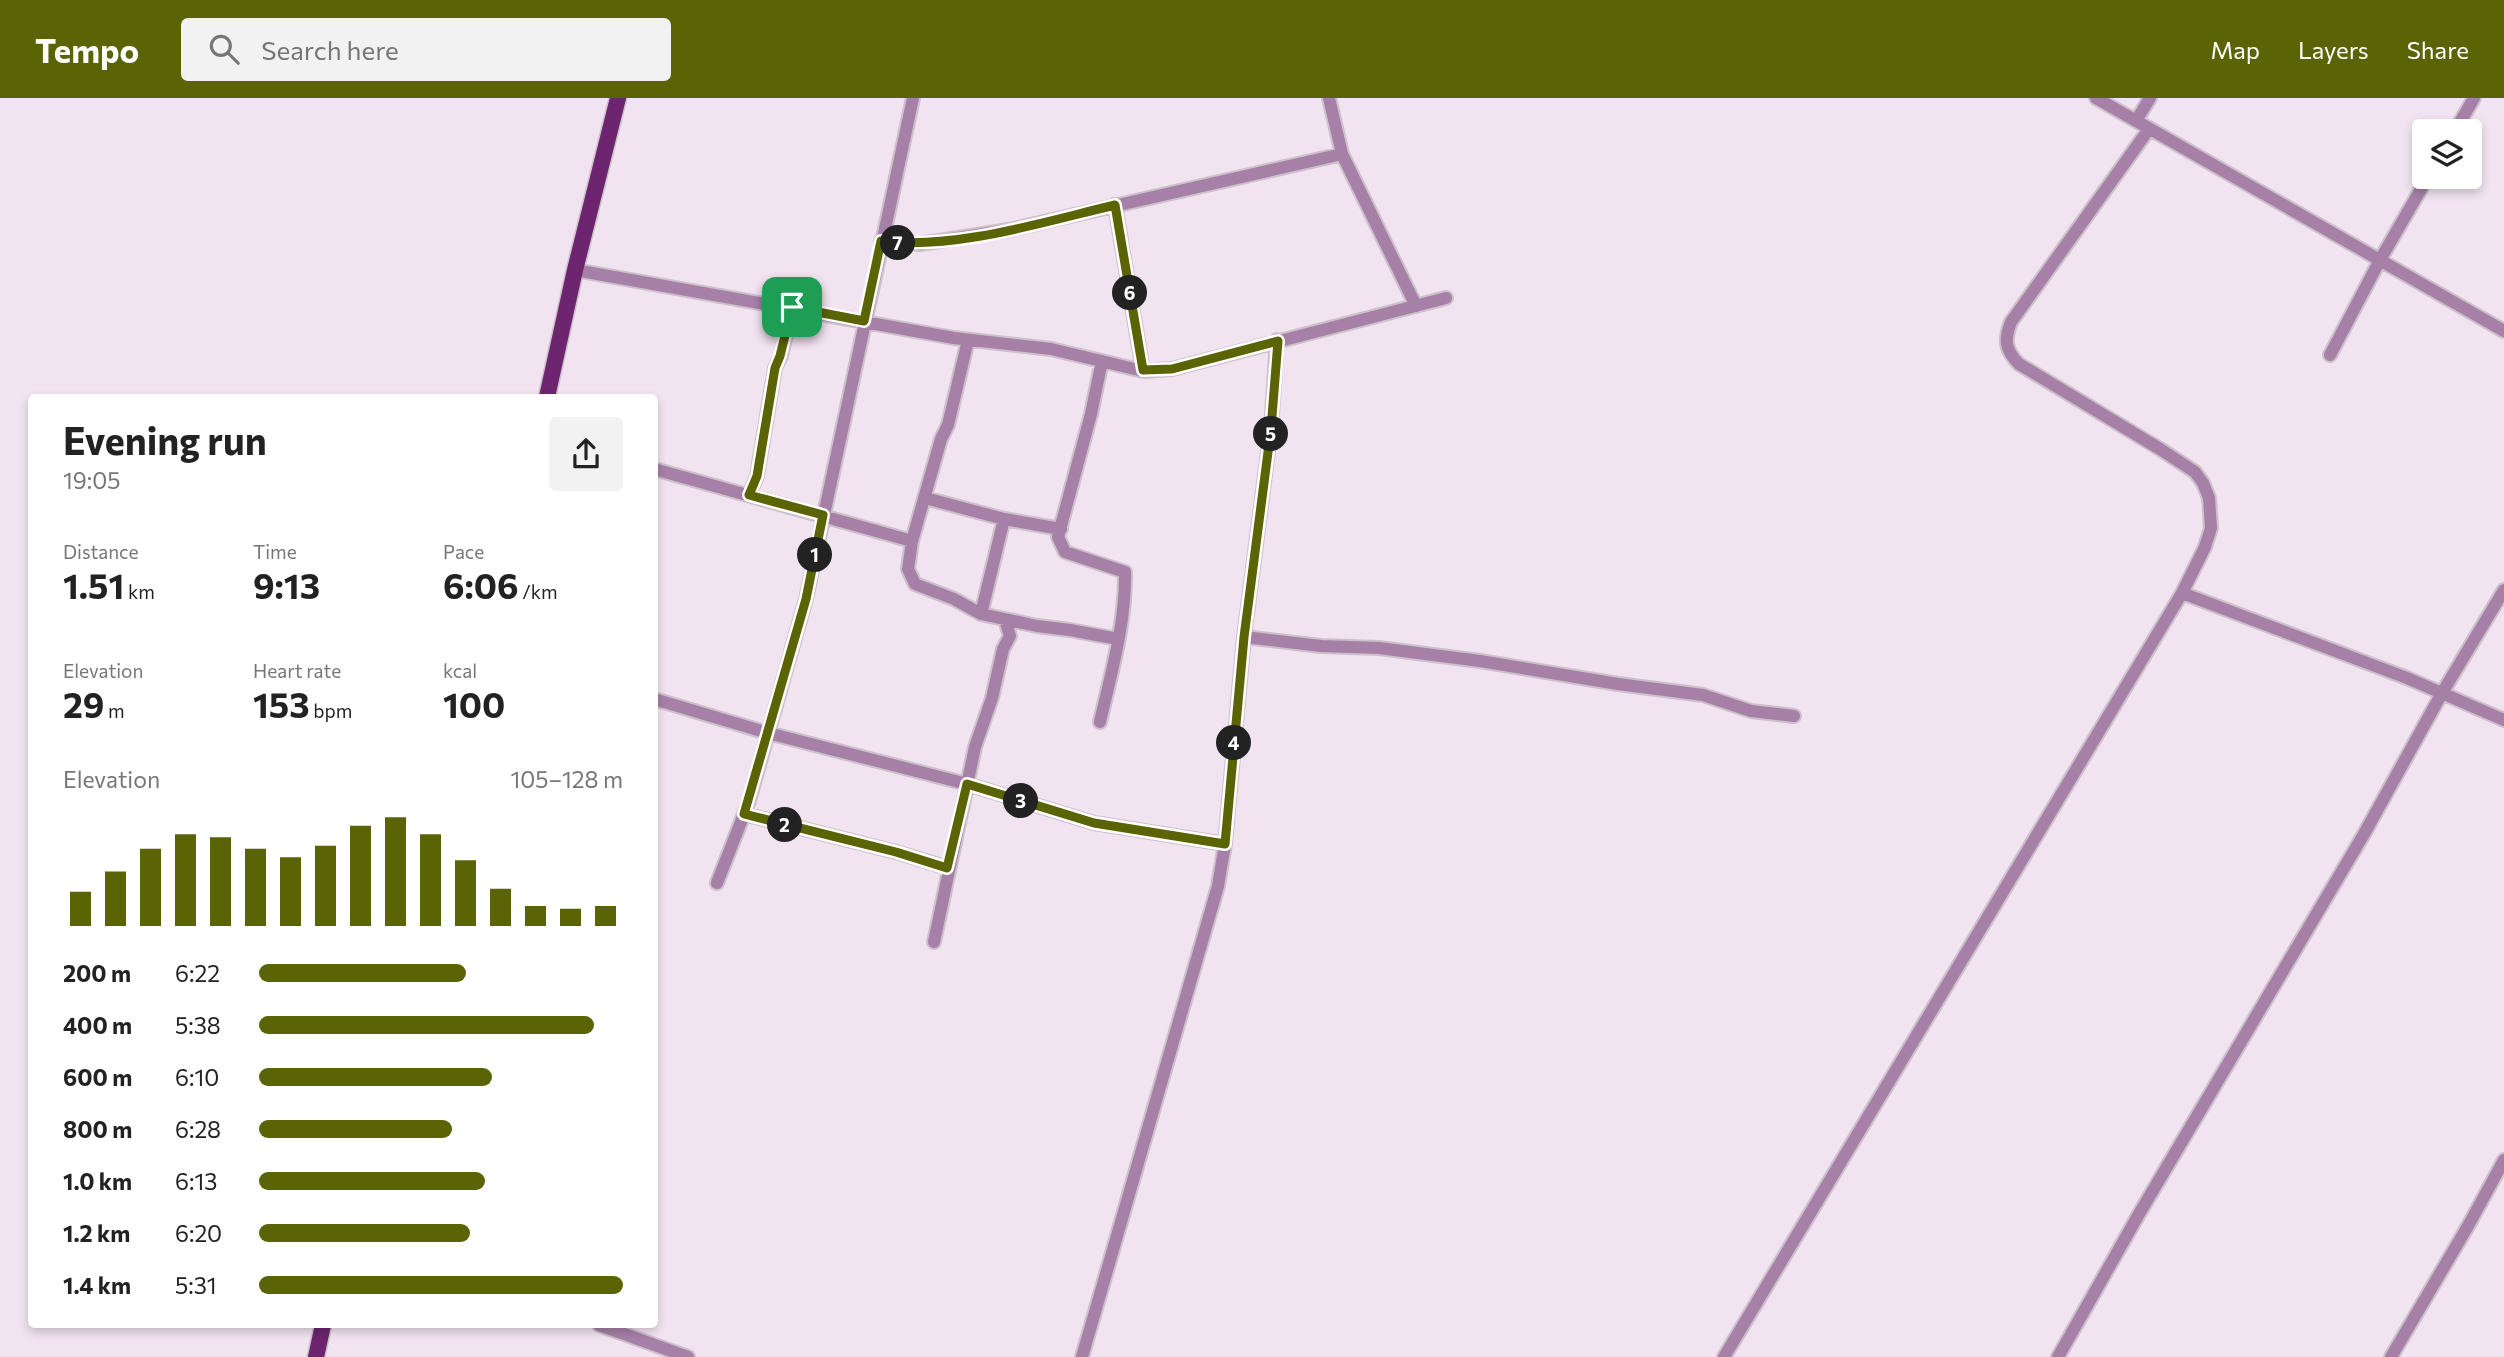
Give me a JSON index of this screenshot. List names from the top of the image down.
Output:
{
  "page": {
    "header": "Tempo",
    "search": "Search here",
    "nav": ["Map", "Layers", "Share"],
    "pins": [
      "7",
      "6",
      "5",
      "1",
      "4",
      "3",
      "2"
    ],
    "heading": ["Evening run", "19:05"],
    "stats": [
      ["Distance", "1.51 km"],
      ["Time", "9:13"],
      ["Pace", "6:06 /km"],
      ["Elevation", "29 m"],
      ["Heart rate", "153 bpm"],
      ["kcal", "100"]
    ],
    "chart": ["Elevation", "105–128 m"],
    "list": [
      {
        "name": "200 m",
        "note": "6:22"
      },
      {
        "name": "400 m",
        "note": "5:38"
      },
      {
        "name": "600 m",
        "note": "6:10"
      },
      {
        "name": "800 m",
        "note": "6:28"
      },
      {
        "name": "1.0 km",
        "note": "6:13"
      },
      {
        "name": "1.2 km",
        "note": "6:20"
      },
      {
        "name": "1.4 km",
        "note": "5:31"
      }
    ]
  }
}
